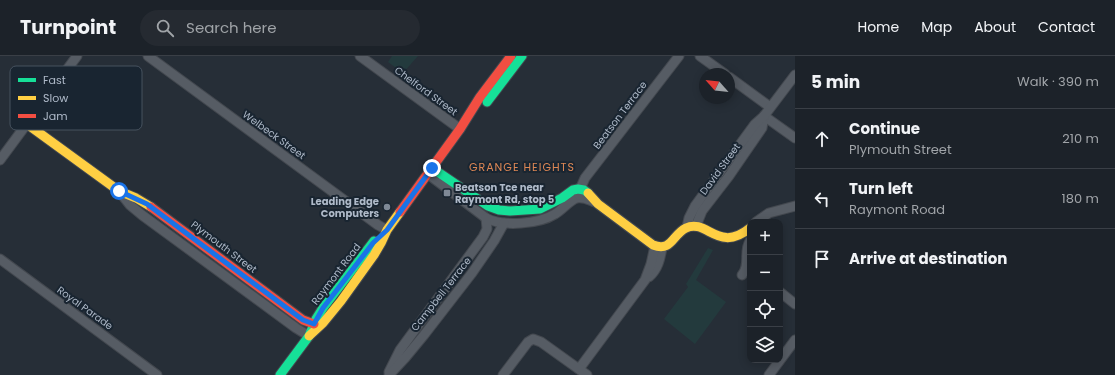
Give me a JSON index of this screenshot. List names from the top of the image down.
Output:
{
  "streets": {
    "street": [
      "Chelford Street",
      "Beatson Terrace",
      "Welbeck Street",
      "David Street",
      "Plymouth Street",
      "Raymont Road",
      "Campbell Terrace",
      "Royal Parade"
    ]
  },
  "crossings": [
    ["Chelford Street", "Raymont Road"],
    ["Beatson Terrace", "Raymont Road"],
    ["Beatson Terrace", "Campbell Terrace"],
    ["Welbeck Street", "Raymont Road"],
    ["Plymouth Street", "Raymont Road"]
  ],
  "districts": ["GRANGE HEIGHTS"],
  "places": {
    "transit": ["Beatson Tce near Raymont Rd, stop 5"],
    "other": ["Leading Edge Computers"]
  },
  "legend": ["Fast", "Slow", "Jam"],
  "north": "top left",
  "page": {
    "header": "Turnpoint",
    "search": "Search here",
    "nav": [
      "Home",
      "Map",
      "About",
      "Contact"
    ],
    "heading": ["5 min", "Walk · 390 m"],
    "list": [
      ["Continue", "Plymouth Street", "210 m"],
      ["Turn left", "Raymont Road", "180 m"],
      "Arrive at destination"
    ],
    "map_buttons": ["+", "−"]
  }
}
